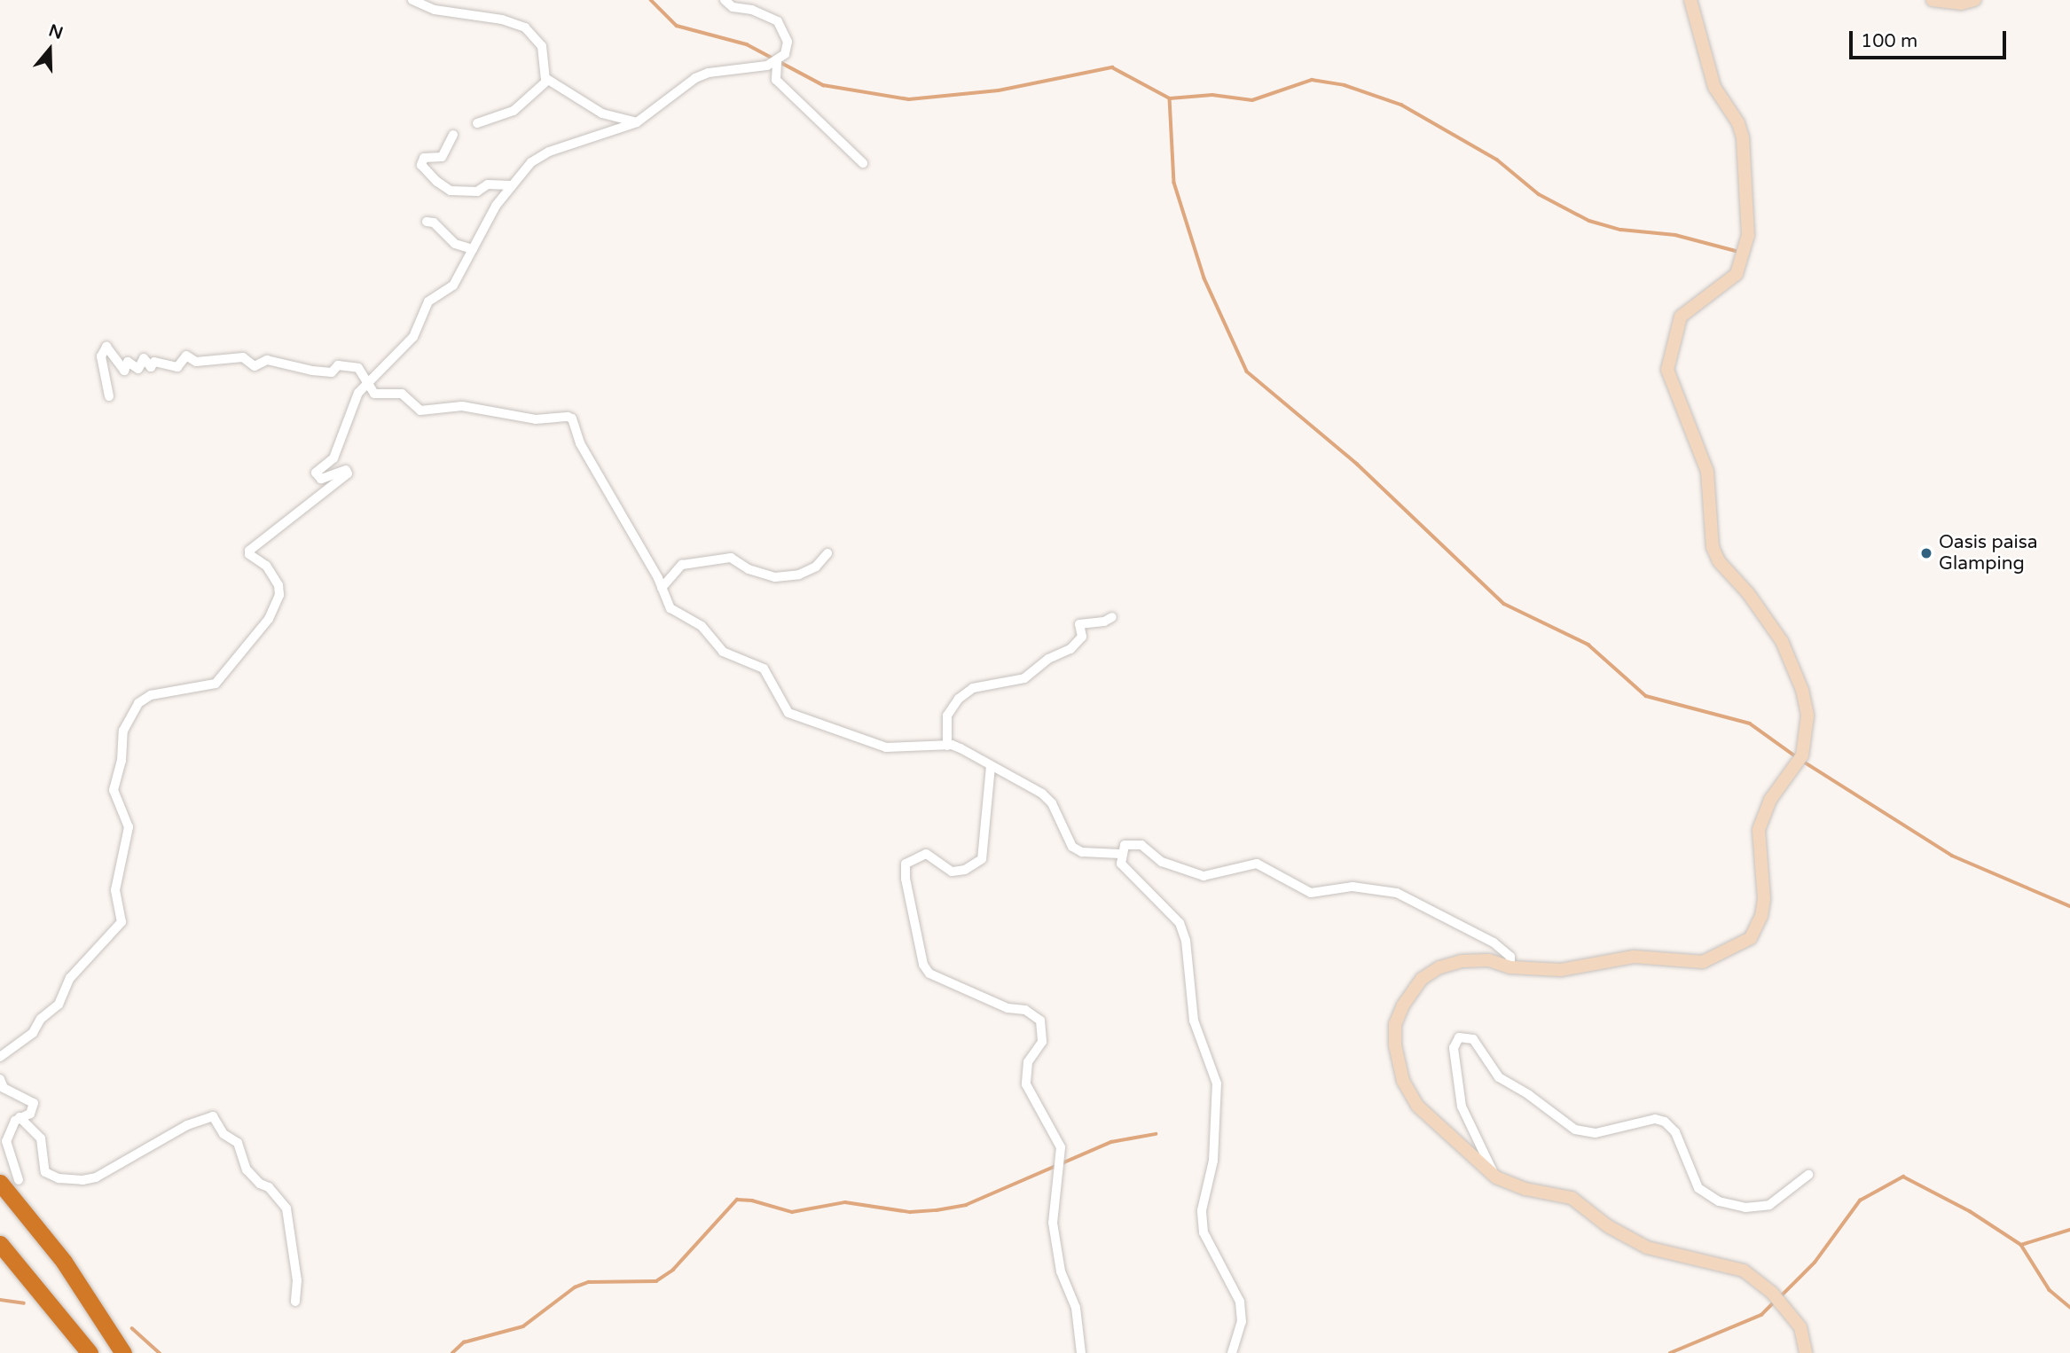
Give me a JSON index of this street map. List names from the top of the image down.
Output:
{
  "places": ["Oasis paisa Glamping"],
  "scale_bar": "100 m",
  "north": "top"
}
